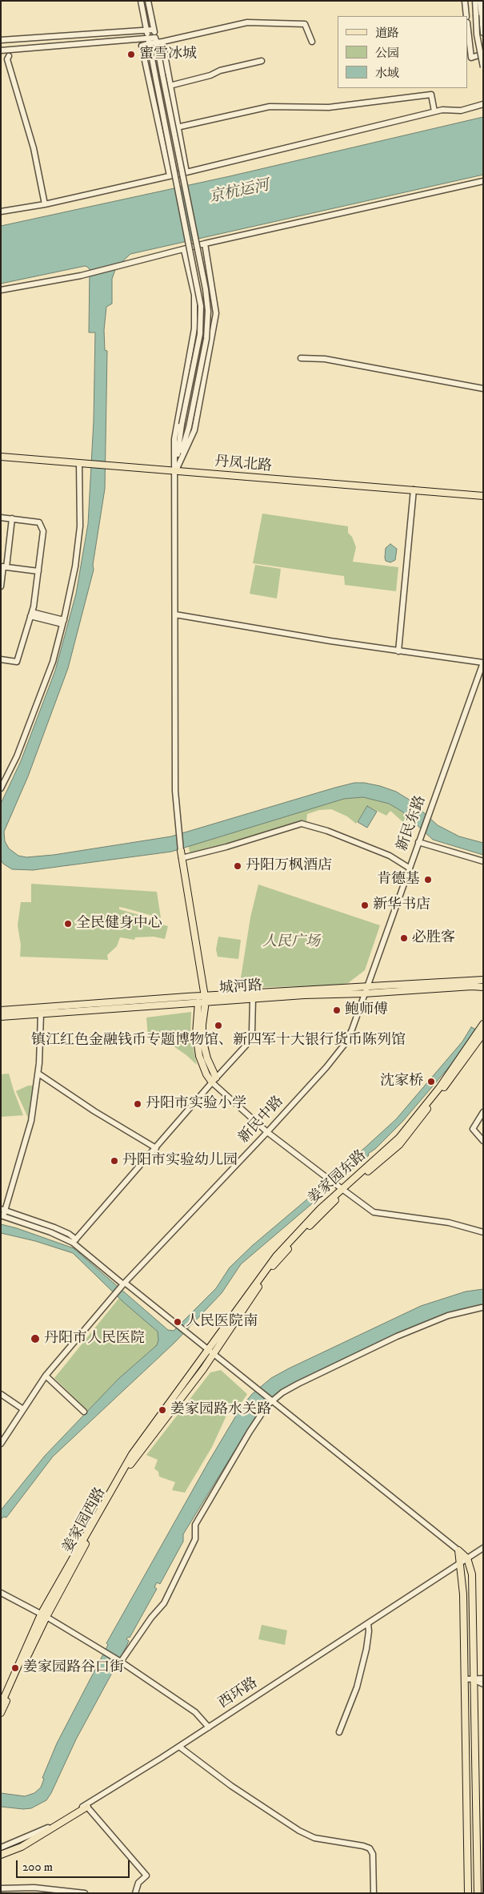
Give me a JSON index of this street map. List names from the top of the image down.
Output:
{
  "streets": {
    "main road": [
      "丹凤北路",
      "城河路",
      "姜家园东路",
      "姜家园西路",
      "西环路"
    ],
    "street": ["新民东路", "新民中路"]
  },
  "crossings": [
    ["新民东路", "城河路"],
    ["新民东路", "新民中路"],
    ["城河路", "新民中路"],
    ["姜家园东路", "姜家园西路"]
  ],
  "water": ["京杭运河"],
  "parks": ["人民广场"],
  "places": [
    "蜜雪冰城",
    "丹阳万枫酒店",
    "肯德基",
    "新华书店",
    "全民健身中心",
    "必胜客",
    "鲍师傅",
    "镇江红色金融钱币专题博物馆、新四军十大银行货币陈列馆",
    "沈家桥",
    "丹阳市实验小学",
    "丹阳市实验幼儿园",
    "人民医院南",
    "丹阳市人民医院",
    "姜家园路水关路",
    "姜家园路谷口街"
  ],
  "legend": ["道路", "公园", "水域"],
  "scale_bar": "200 m"
}
